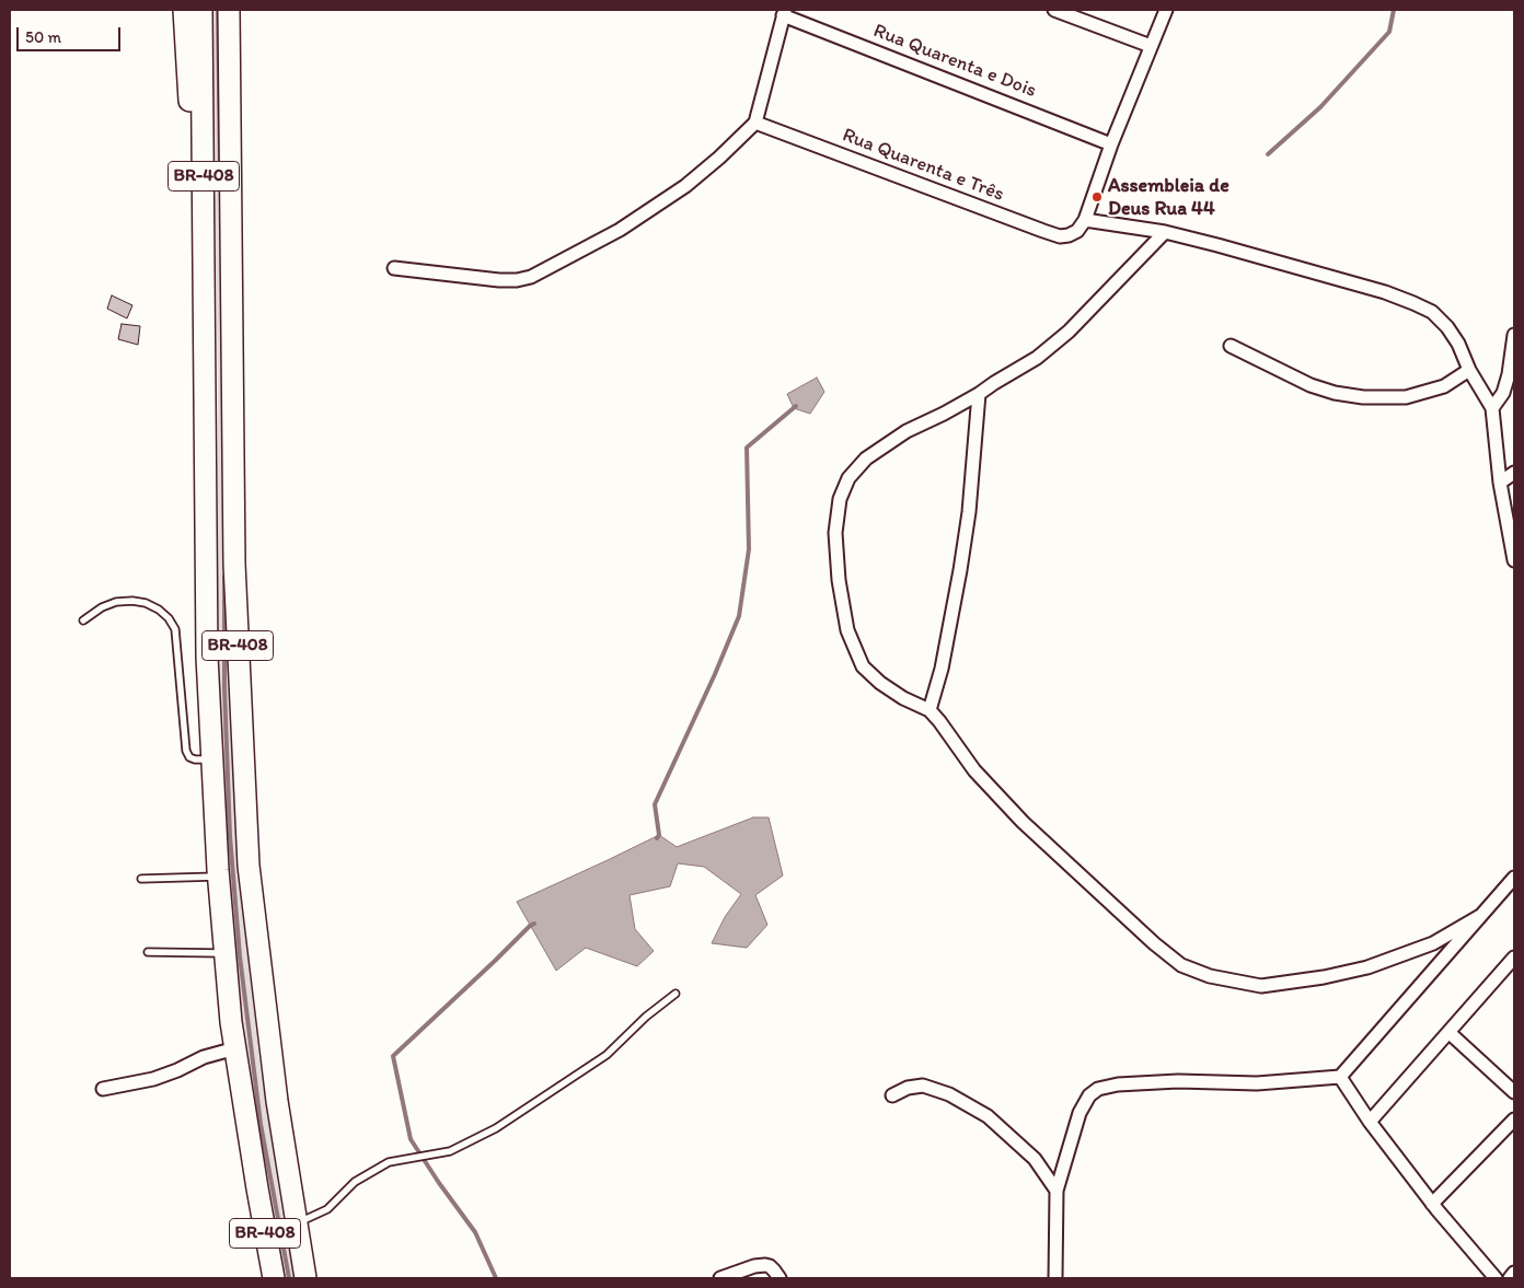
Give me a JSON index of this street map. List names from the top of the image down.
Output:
{
  "streets": {
    "highway": ["BR-408"],
    "street": ["Rua Quarenta e Dois", "Rua Quarenta e Três"]
  },
  "places": ["Assembleia de Deus Rua 44"],
  "scale_bar": "50 m"
}
